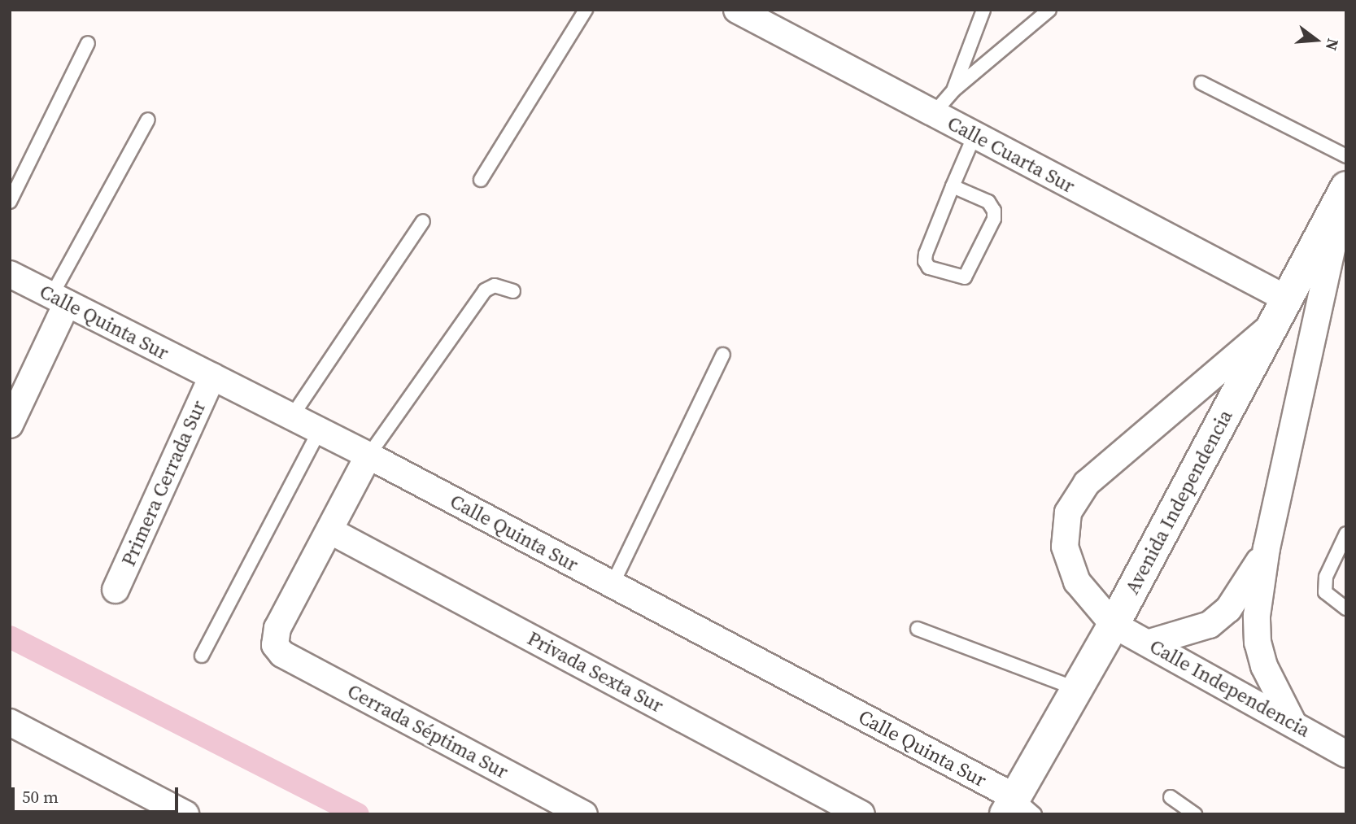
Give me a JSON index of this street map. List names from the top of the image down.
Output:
{
  "streets": {
    "main road": ["Avenida Independencia"],
    "street": [
      "Calle Cuarta Sur",
      "Calle Quinta Sur",
      "Primera Cerrada Sur",
      "Privada Sexta Sur",
      "Calle Independencia",
      "Cerrada Séptima Sur"
    ]
  },
  "crossings": [
    ["Calle Cuarta Sur", "Avenida Independencia"],
    ["Calle Quinta Sur", "Primera Cerrada Sur"],
    ["Calle Quinta Sur", "Avenida Independencia"],
    ["Avenida Independencia", "Calle Independencia"],
    ["Privada Sexta Sur", "Cerrada Séptima Sur"]
  ],
  "scale_bar": "50 m",
  "north": "right"
}
